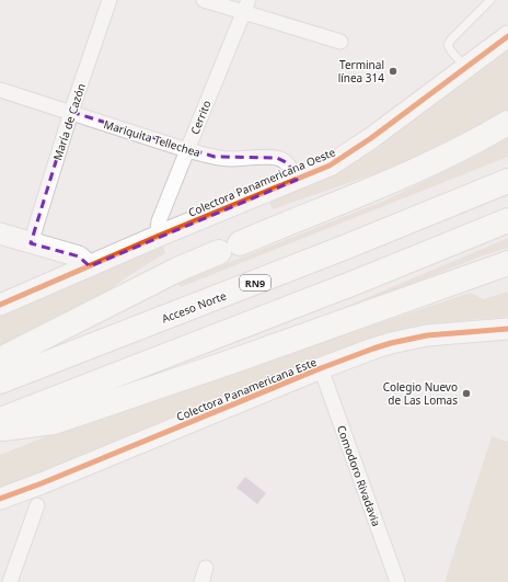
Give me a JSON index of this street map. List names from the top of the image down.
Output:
{
  "streets": {
    "highway": ["RN9", "Acceso Norte"],
    "street": [
      "Cerrito",
      "María de Cazón",
      "Mariquita Tellechea",
      "Colectora Panamericana Oeste",
      "Colectora Panamericana Este",
      "Comodoro Rivadavia"
    ]
  },
  "crossings": [
    ["Cerrito", "Mariquita Tellechea"],
    ["Cerrito", "Colectora Panamericana Oeste"],
    ["María de Cazón", "Mariquita Tellechea"],
    ["Mariquita Tellechea", "Colectora Panamericana Oeste"],
    ["Colectora Panamericana Este", "Comodoro Rivadavia"]
  ],
  "places": ["Terminal línea 314", "Colegio Nuevo de Las Lomas"]
}
